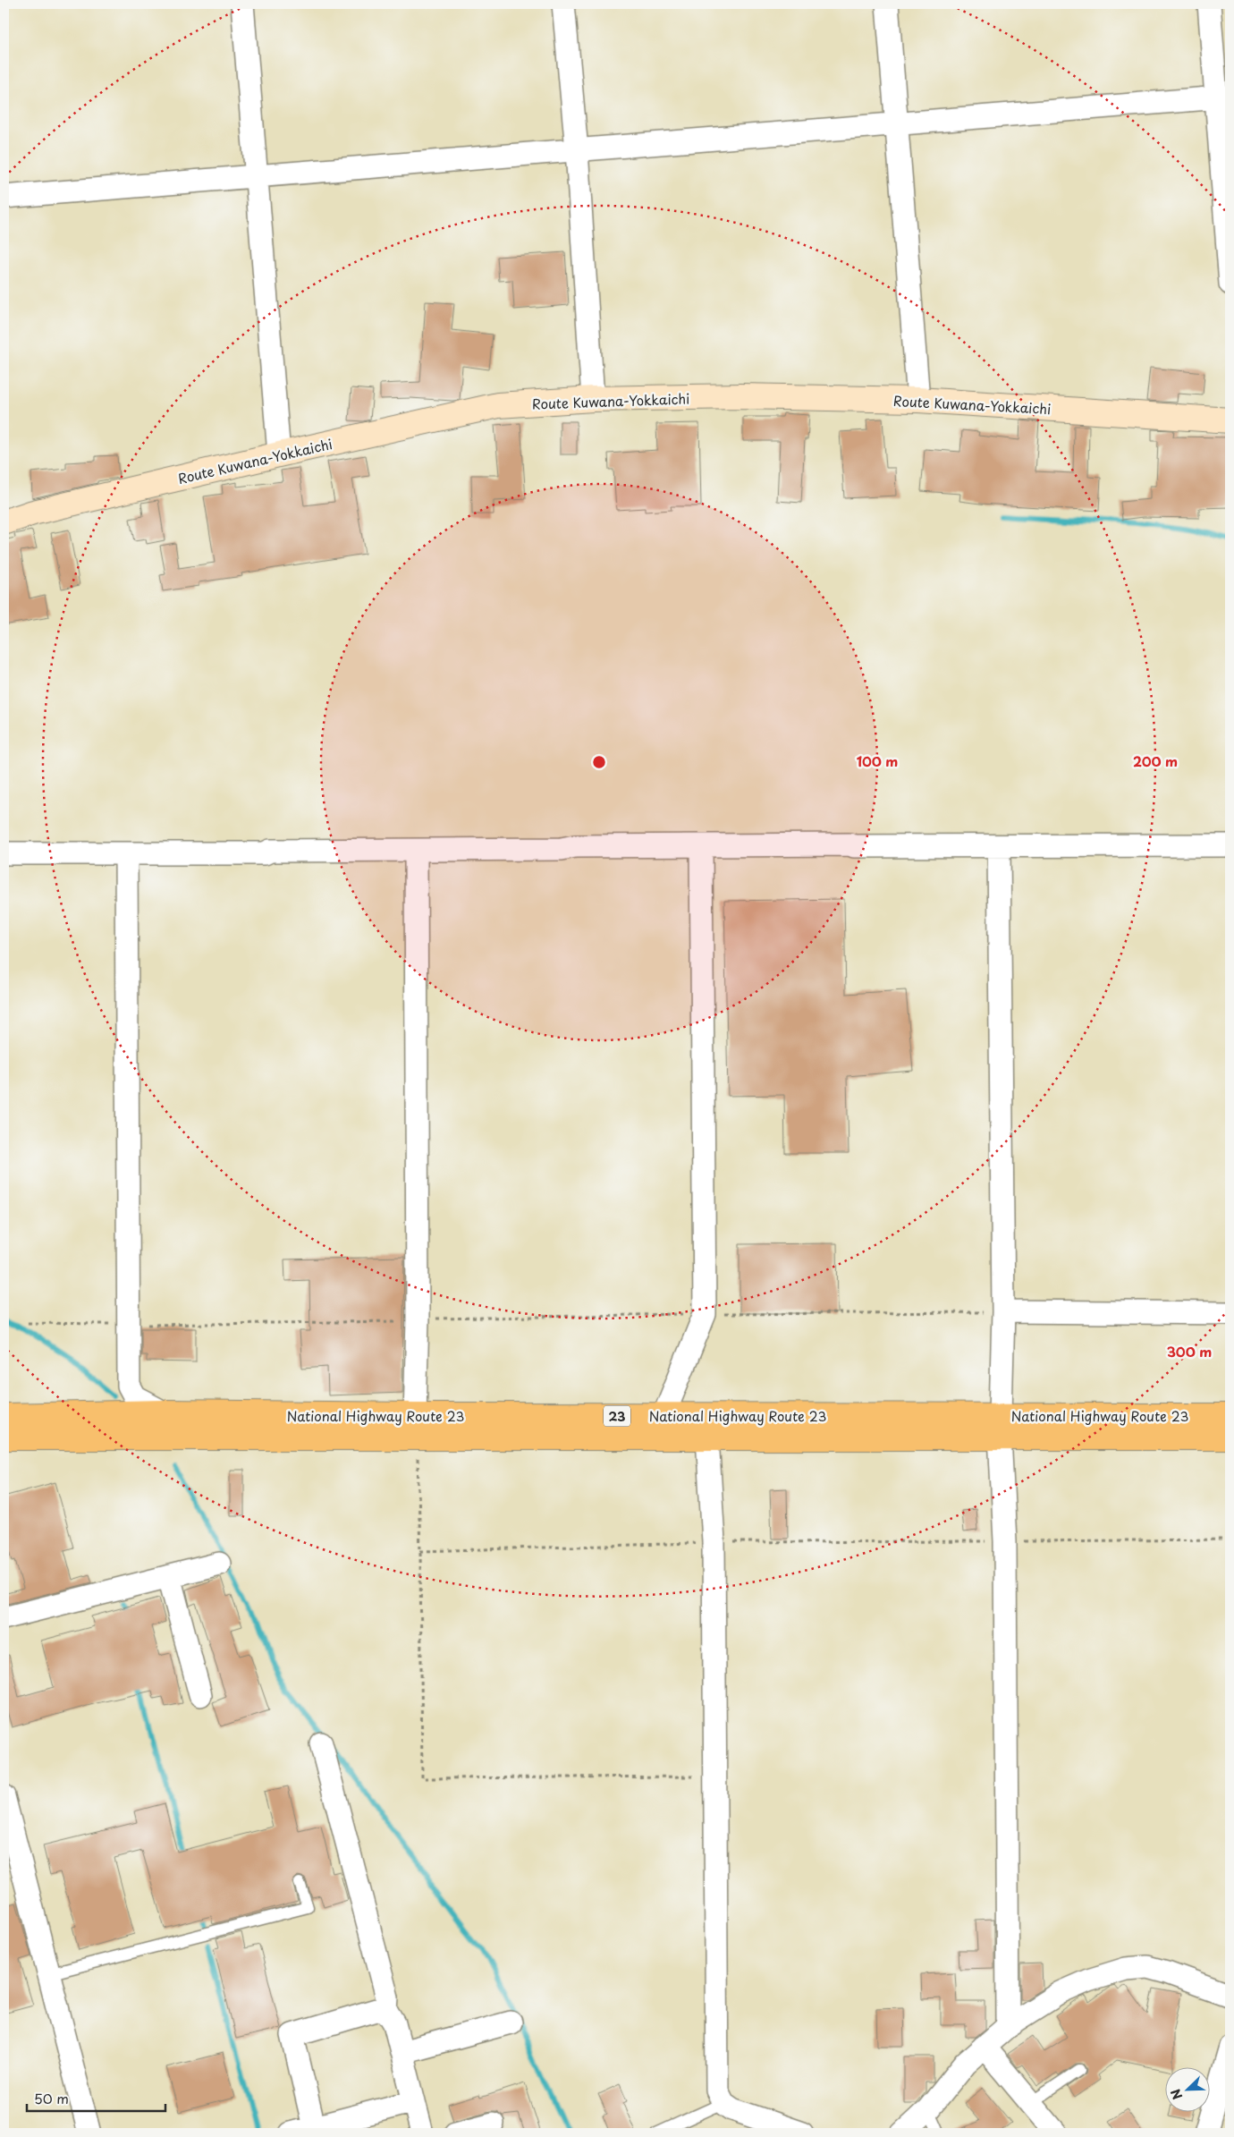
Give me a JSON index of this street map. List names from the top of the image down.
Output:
{
  "streets": {
    "highway": ["National Highway Route 23", "23"],
    "main road": ["Route Kuwana-Yokkaichi"]
  },
  "scale_bar": "50 m",
  "north": "bottom left",
  "rings": ["100 m", "200 m", "300 m"]
}
